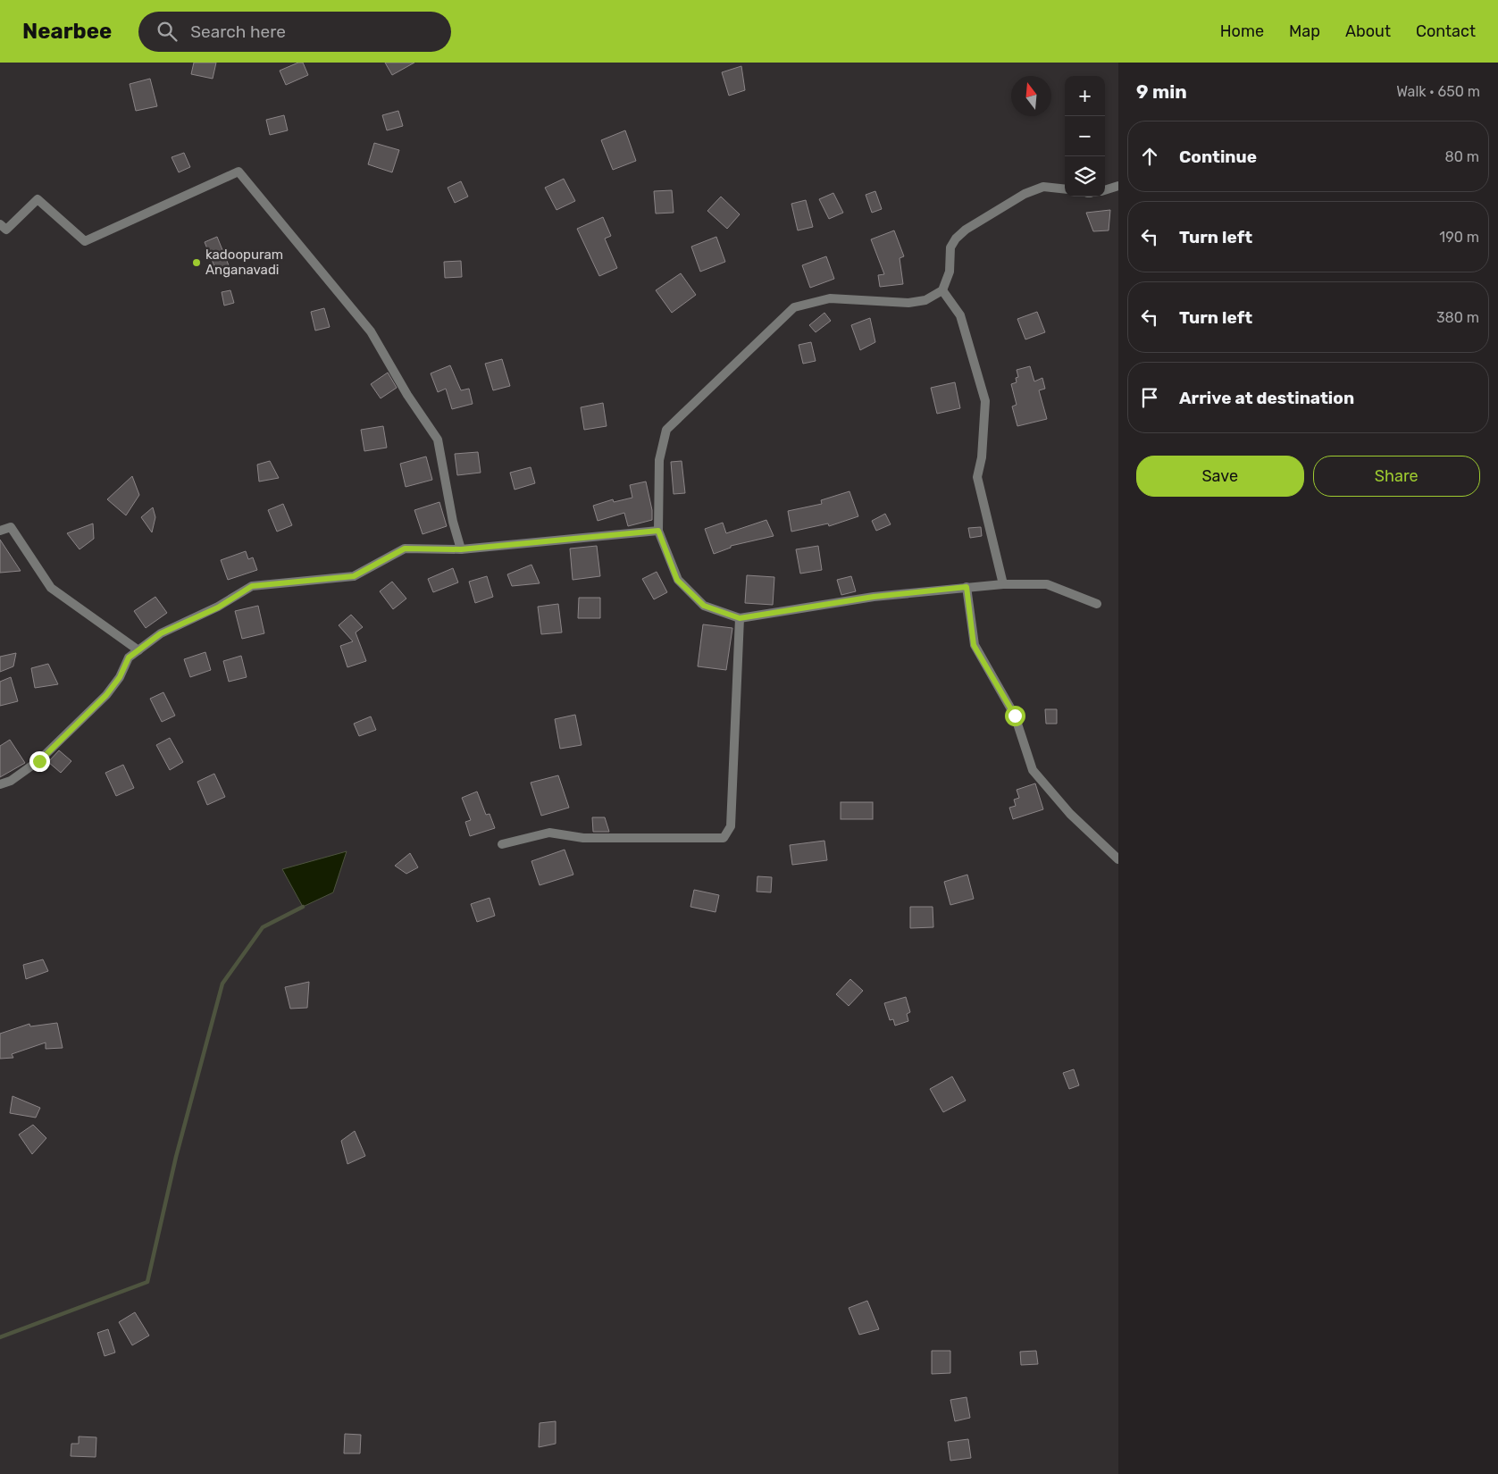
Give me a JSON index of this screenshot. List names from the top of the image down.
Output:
{
  "places": ["kadoopuram Anganavadi"],
  "north": "top",
  "page": {
    "header": "Nearbee",
    "search": "Search here",
    "nav": [
      "Home",
      "Map",
      "About",
      "Contact"
    ],
    "heading": ["9 min", "Walk · 650 m"],
    "map_buttons": ["+", "−"],
    "list": [
      ["Continue", "80 m"],
      ["Turn left", "190 m"],
      ["Turn left", "380 m"],
      "Arrive at destination"
    ],
    "buttons": ["Save", "Share"]
  }
}
